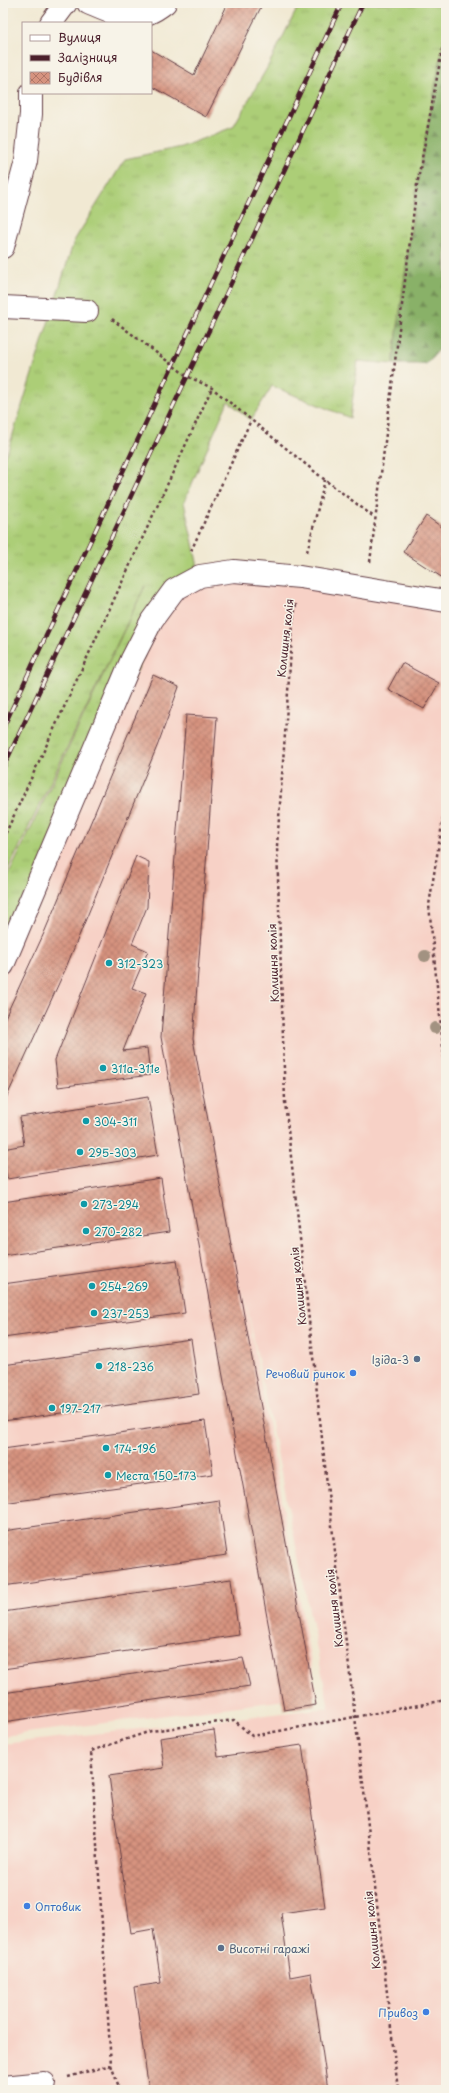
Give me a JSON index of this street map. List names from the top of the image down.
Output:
{
  "streets": {
    "path": ["Колишня колія"]
  },
  "places": [
    "312-323",
    "311а-311е",
    "304-311",
    "295-303",
    "273-294",
    "270-282",
    "254-269",
    "237-253",
    "Ізіда-3",
    "218-236",
    "Речовий ринок",
    "197-217",
    "174-196",
    "Места 150-173",
    "Оптовик",
    "Висотні гаражі",
    "Привоз"
  ],
  "legend": ["Вулиця", "Залізниця", "Будівля"]
}
